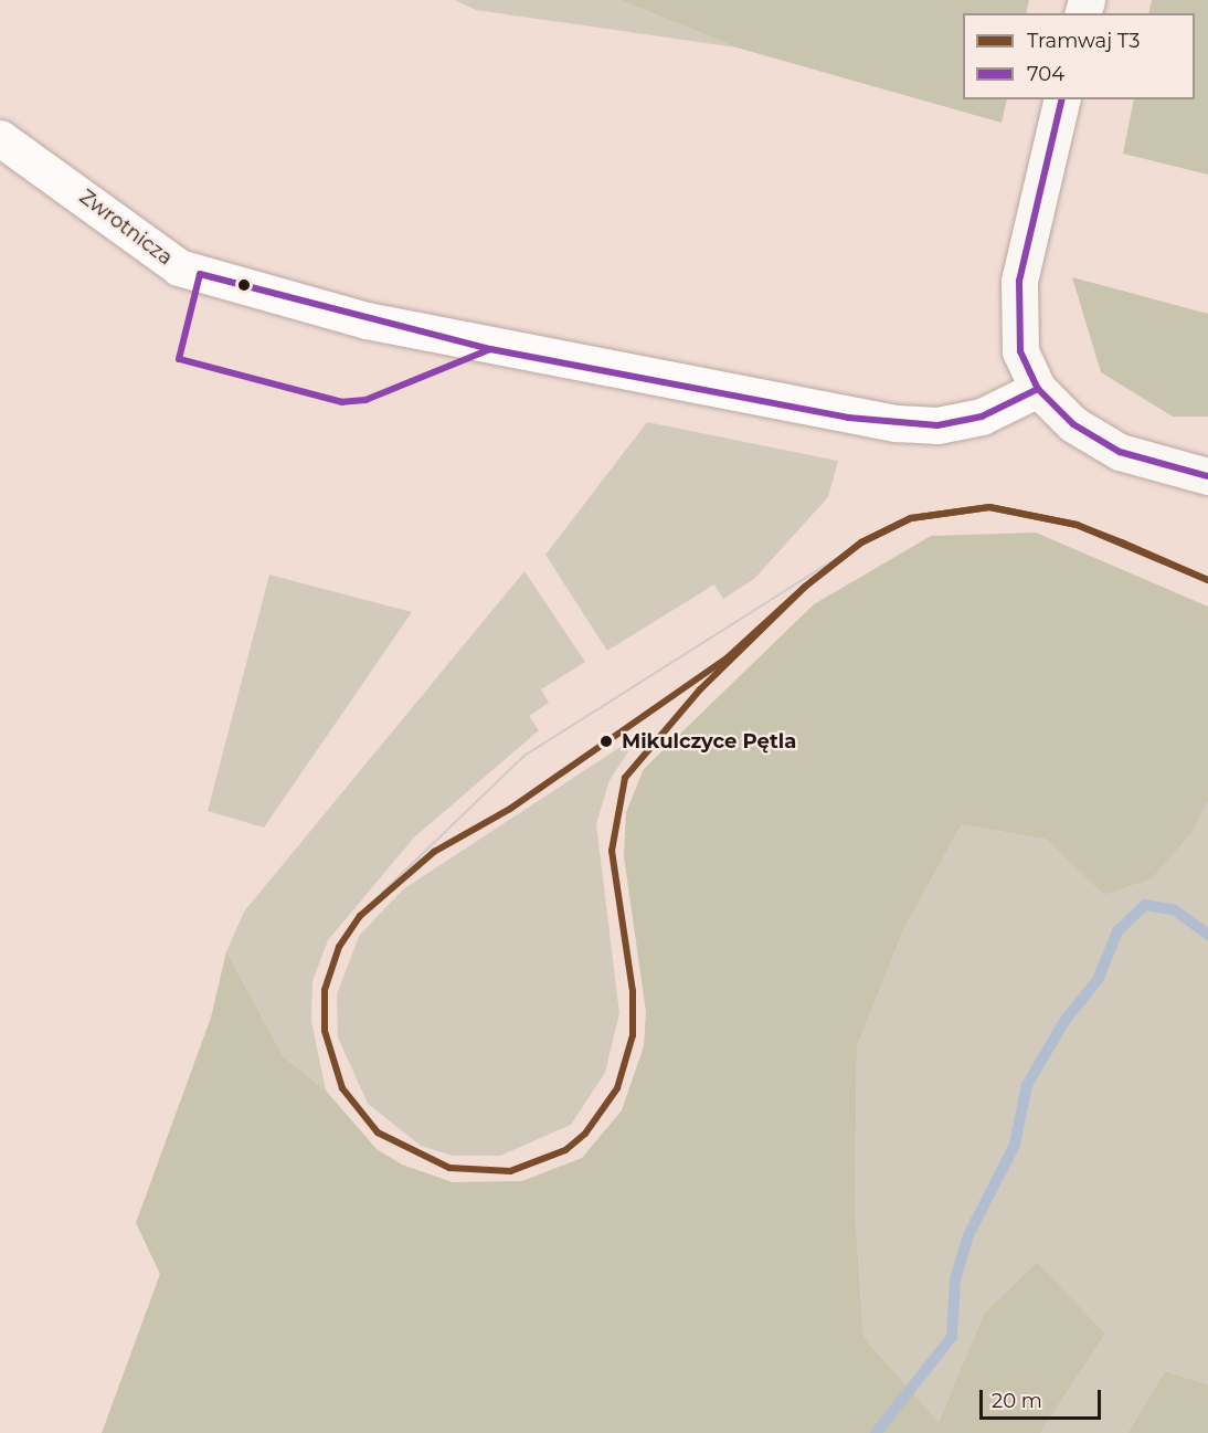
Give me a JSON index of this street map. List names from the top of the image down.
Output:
{
  "streets": {
    "street": ["Zwrotnicza"]
  },
  "places": ["Mikulczyce Pętla"],
  "lines": ["transit line 704", "tram line T3"],
  "legend": ["Tramwaj T3", "704"],
  "scale_bar": "20 m"
}
